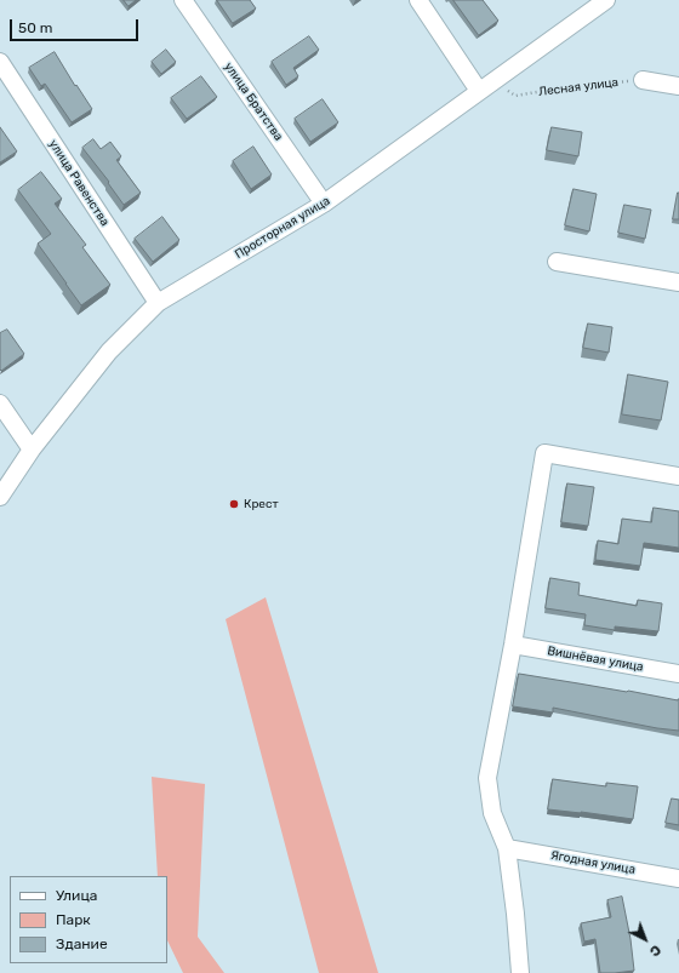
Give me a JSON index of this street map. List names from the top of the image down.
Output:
{
  "streets": {
    "street": [
      "улица Братства",
      "улица Равенства",
      "Просторная улица",
      "Вишнёвая улица",
      "Ягодная улица"
    ],
    "path": ["Лесная улица"]
  },
  "crossings": [
    ["Лесная улица", "Просторная улица"],
    ["улица Братства", "Просторная улица"],
    ["улица Равенства", "Просторная улица"]
  ],
  "places": ["Крест"],
  "legend": ["Улица", "Парк", "Здание"],
  "scale_bar": "50 m",
  "north": "bottom right"
}
